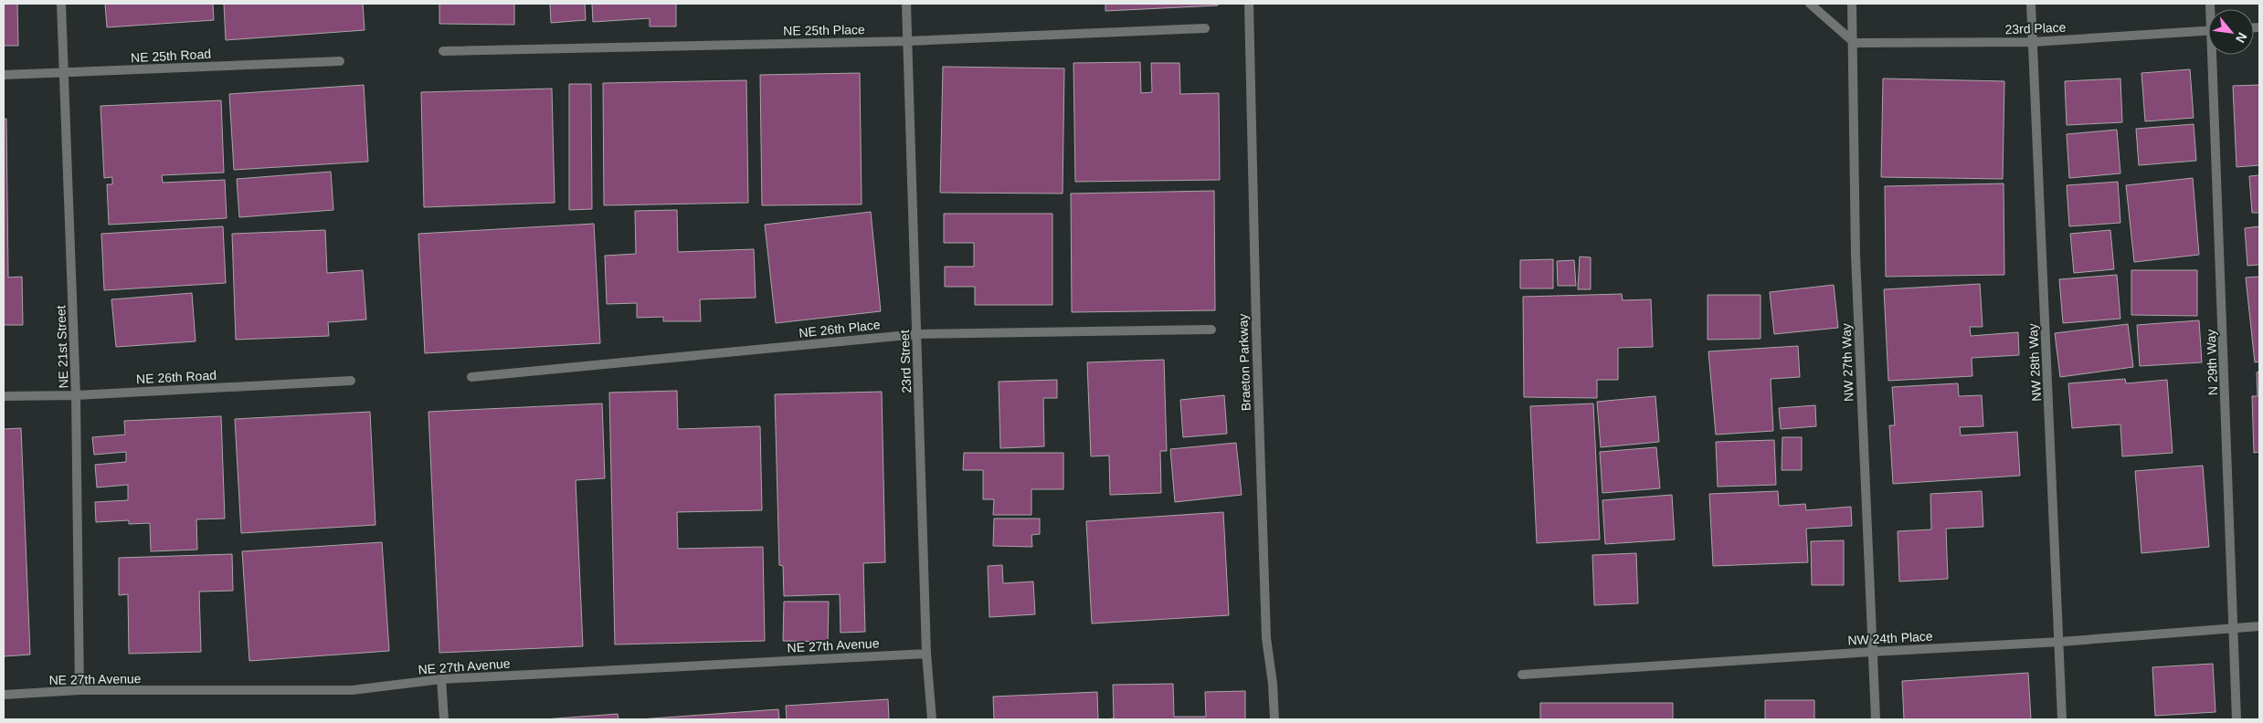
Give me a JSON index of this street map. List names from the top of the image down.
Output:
{
  "streets": {
    "street": [
      "23rd Place",
      "NE 25th Place",
      "NE 25th Road",
      "NE 26th Place",
      "NE 21st Street",
      "23rd Street",
      "Braeton Parkway",
      "NW 27th Way",
      "NW 28th Way",
      "N 29th Way",
      "NE 26th Road",
      "NW 24th Place",
      "NE 27th Avenue"
    ]
  },
  "crossings": [
    ["23rd Place", "NW 27th Way"],
    ["23rd Place", "NW 28th Way"],
    ["NE 25th Place", "23rd Street"],
    ["NE 25th Road", "NE 21st Street"],
    ["NE 26th Place", "23rd Street"],
    ["NE 21st Street", "NE 26th Road"],
    ["NE 21st Street", "NE 27th Avenue"],
    ["23rd Street", "NE 27th Avenue"],
    ["NW 27th Way", "NW 24th Place"],
    ["NW 28th Way", "NW 24th Place"],
    ["N 29th Way", "NW 24th Place"]
  ],
  "north": "bottom right"
}
